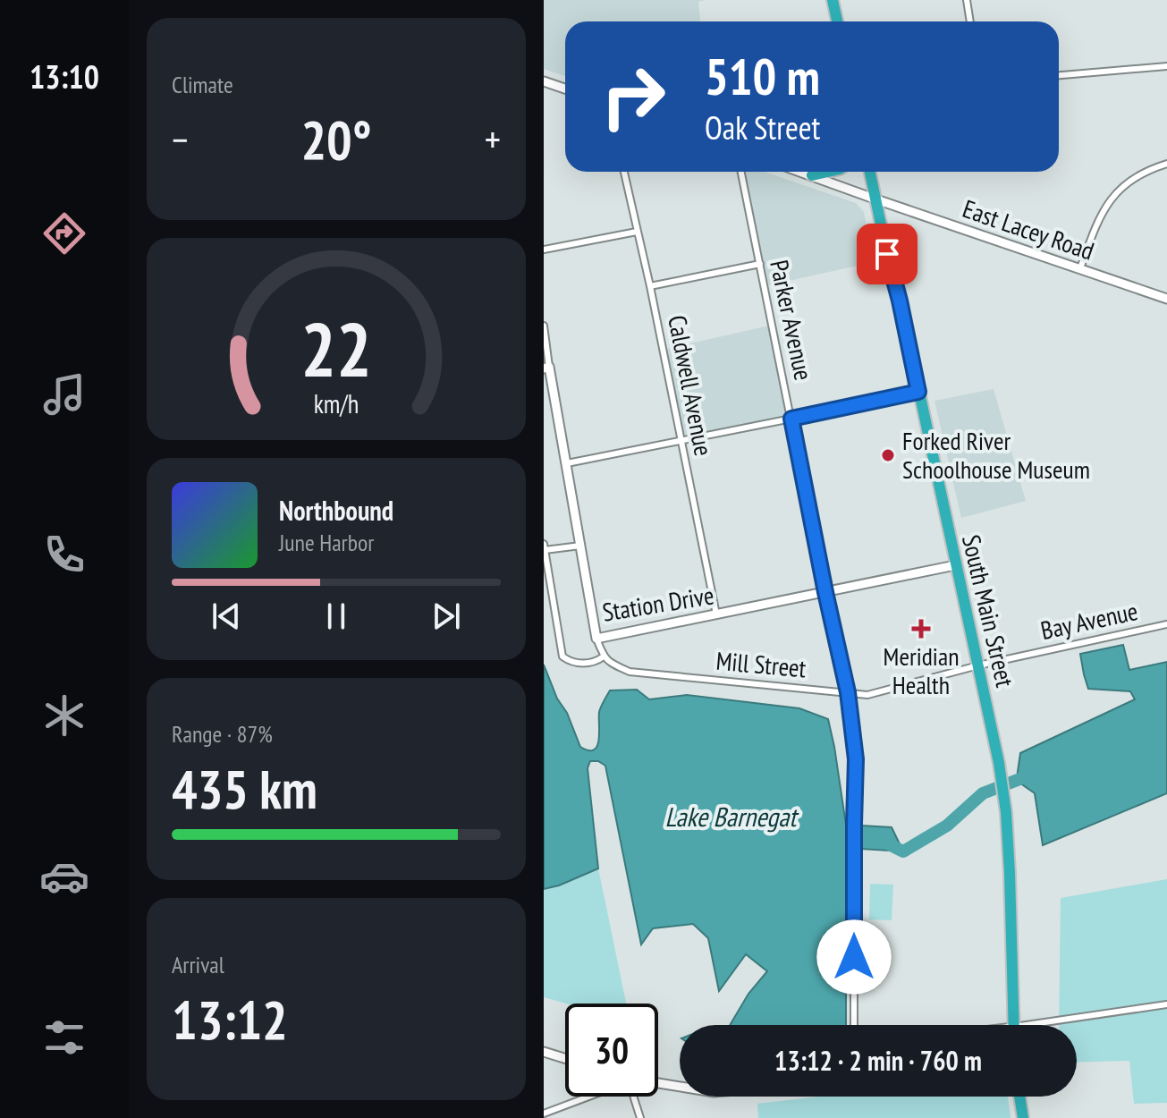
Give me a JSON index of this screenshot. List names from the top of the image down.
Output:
{
  "streets": {
    "highway": ["South Main Street"],
    "street": [
      "East Lacey Road",
      "Parker Avenue",
      "Caldwell Avenue",
      "Station Drive",
      "Bay Avenue",
      "Mill Street"
    ]
  },
  "crossings": [
    ["East Lacey Road", "South Main Street"],
    ["Parker Avenue", "Station Drive"],
    ["Parker Avenue", "Mill Street"],
    ["Caldwell Avenue", "Station Drive"],
    ["Station Drive", "South Main Street"],
    ["South Main Street", "Bay Avenue"],
    ["South Main Street", "Mill Street"],
    ["Bay Avenue", "Mill Street"]
  ],
  "water": ["Lake Barnegat"],
  "places": {
    "other": ["Forked River Schoolhouse Museum"],
    "health": ["Meridian Health"]
  },
  "page": {
    "tabs": "13:10",
    "tile": [
      "Climate",
      ["Range · 87%", "435 km"],
      ["Arrival", "13:12"]
    ],
    "turn": ["510 m", "Oak Street"],
    "heat": ["−", "20°", "+"],
    "song": ["Northbound", "June Harbor"],
    "limit": "30",
    "trip": "13:12 · 2 min · 760 m",
    "gauge": ["22", "km/h"]
  }
}
